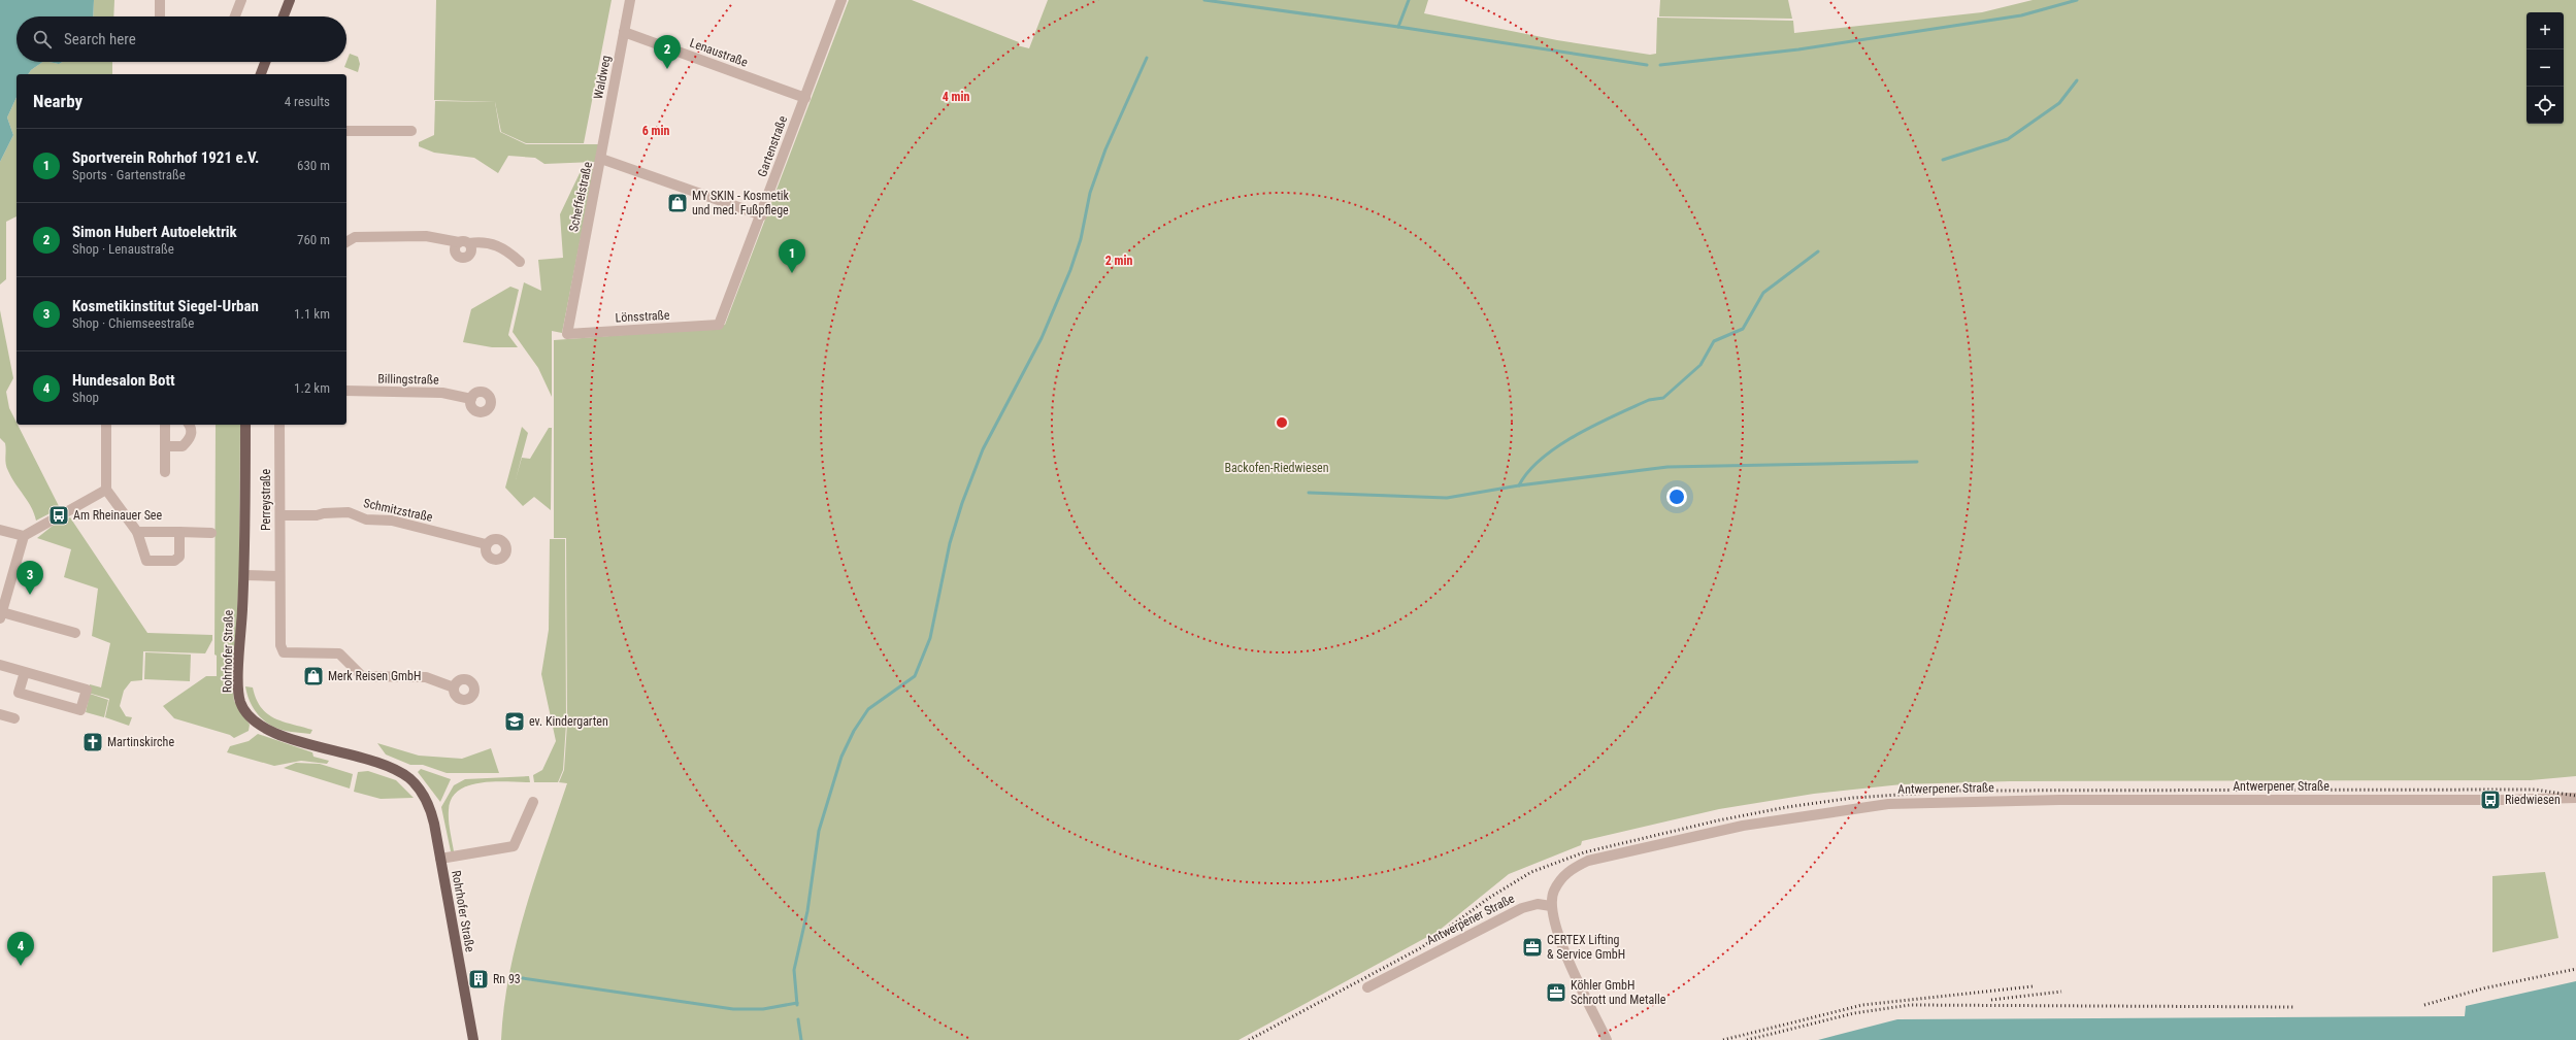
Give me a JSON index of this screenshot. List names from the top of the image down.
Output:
{
  "streets": {
    "main road": ["Rohrhofer Straße"],
    "street": [
      "Lenaustraße",
      "Waldweg",
      "Gartenstraße",
      "Scheffelstraße",
      "Lönsstraße",
      "Billingstraße",
      "Perreystraße",
      "Schmitzstraße",
      "Antwerpener Straße"
    ]
  },
  "crossings": [
    ["Lenaustraße", "Waldweg"],
    ["Lenaustraße", "Gartenstraße"],
    ["Waldweg", "Scheffelstraße"],
    ["Gartenstraße", "Scheffelstraße"],
    ["Gartenstraße", "Lönsstraße"],
    ["Scheffelstraße", "Lönsstraße"],
    ["Perreystraße", "Schmitzstraße"]
  ],
  "parks": ["Backofen-Riedwiesen"],
  "places": {
    "shop": ["MY SKIN - Kosmetik und med. Fußpflege", "Merk Reisen GmbH"],
    "bus stop": ["Am Rheinauer See", "Riedwiesen"],
    "school or university": ["ev. Kindergarten"],
    "church": ["Martinskirche"],
    "office": ["CERTEX Lifting & Service GmbH", "Köhler GmbH Schrott und Metalle"],
    "building": ["Rn 93"]
  },
  "page": {
    "map_buttons": ["+", "−"],
    "search": "Search here",
    "pins": [
      "2",
      "1",
      "3",
      "4"
    ],
    "heading": ["Nearby", "4 results"],
    "list": [
      {
        "mark": "1",
        "name": "Sportverein Rohrhof 1921 e.V.",
        "note": "Sports · Gartenstraße",
        "value": "630 m"
      },
      {
        "mark": "2",
        "name": "Simon Hubert Autoelektrik",
        "note": "Shop · Lenaustraße",
        "value": "760 m"
      },
      {
        "mark": "3",
        "name": "Kosmetikinstitut Siegel-Urban",
        "note": "Shop · Chiemseestraße",
        "value": "1.1 km"
      },
      {
        "mark": "4",
        "name": "Hundesalon Bott",
        "note": "Shop",
        "value": "1.2 km"
      }
    ]
  },
  "rings": ["4 min", "6 min", "2 min"]
}
